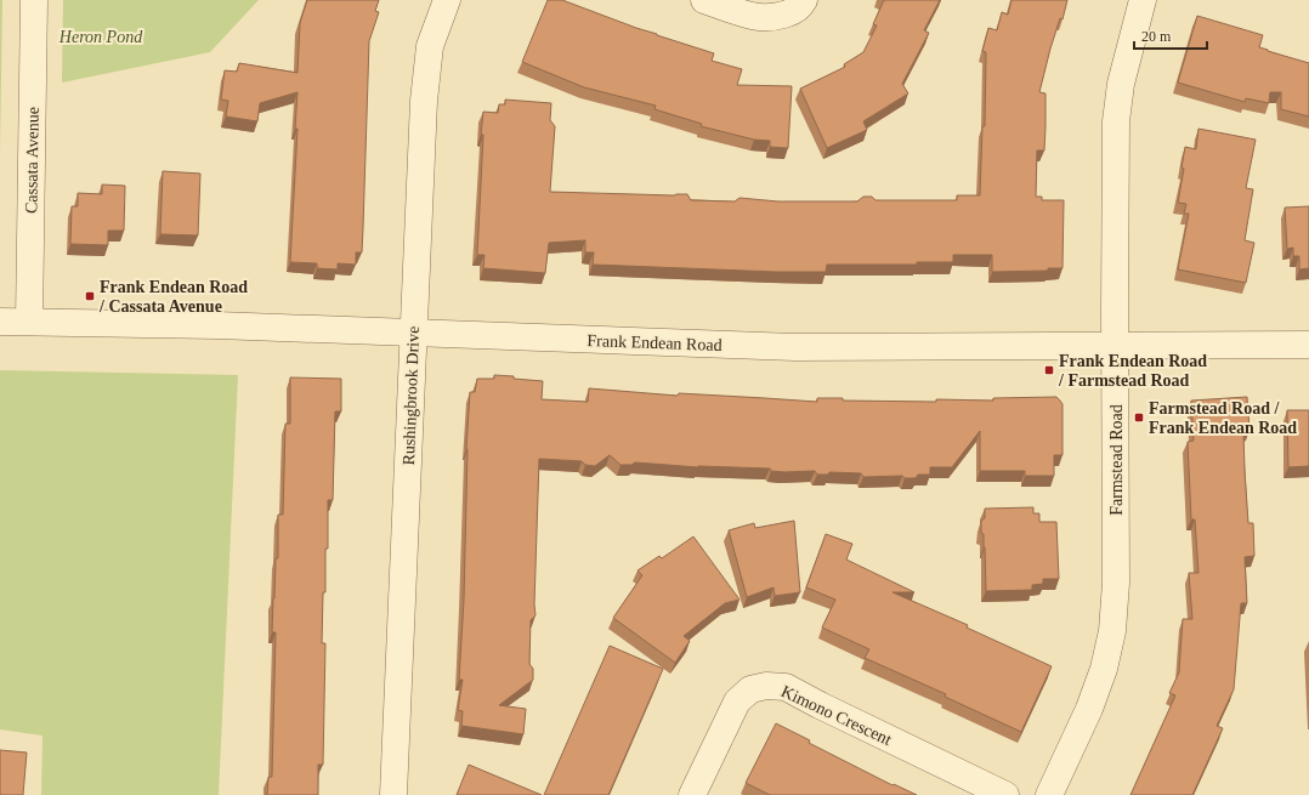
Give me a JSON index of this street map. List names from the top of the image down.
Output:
{
  "streets": {
    "street": [
      "Cassata Avenue",
      "Frank Endean Road",
      "Rushingbrook Drive",
      "Farmstead Road",
      "Kimono Crescent"
    ]
  },
  "crossings": [
    ["Cassata Avenue", "Frank Endean Road"],
    ["Frank Endean Road", "Rushingbrook Drive"],
    ["Frank Endean Road", "Farmstead Road"]
  ],
  "parks": ["Heron Pond"],
  "places": {
    "transit": ["Frank Endean Road / Cassata Avenue", "Frank Endean Road / Farmstead Road", "Farmstead Road / Frank Endean Road"]
  },
  "scale_bar": "20 m"
}
